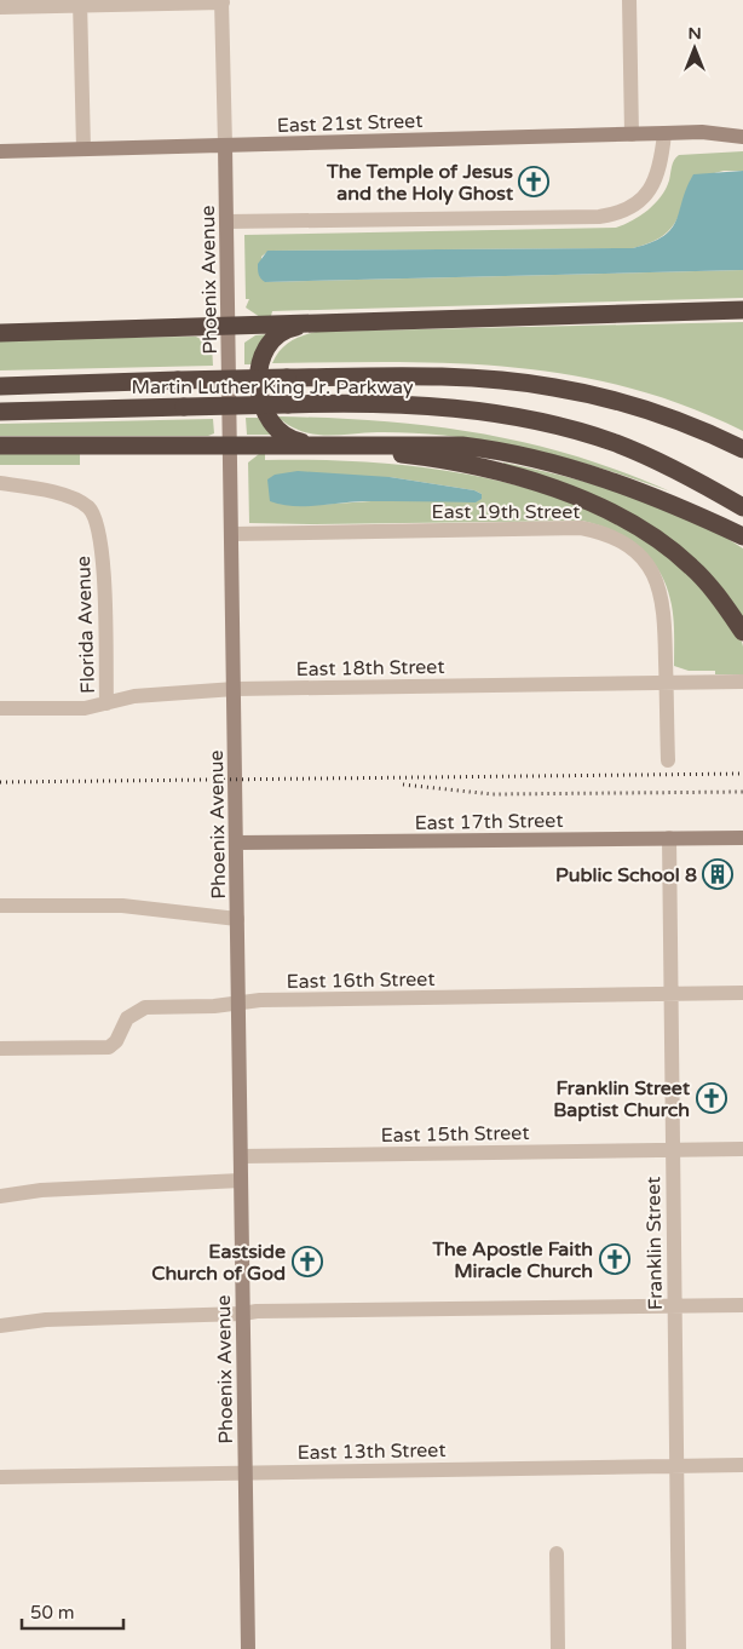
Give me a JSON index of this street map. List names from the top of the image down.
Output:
{
  "streets": {
    "highway": ["Martin Luther King Jr. Parkway"],
    "street": [
      "East 21st Street",
      "Phoenix Avenue",
      "East 19th Street",
      "Florida Avenue",
      "East 18th Street",
      "East 17th Street",
      "East 16th Street",
      "East 15th Street",
      "Franklin Street",
      "East 13th Street"
    ]
  },
  "crossings": [
    ["East 21st Street", "Phoenix Avenue"],
    ["Phoenix Avenue", "East 19th Street"],
    ["Phoenix Avenue", "East 18th Street"],
    ["Phoenix Avenue", "East 17th Street"],
    ["Phoenix Avenue", "East 16th Street"],
    ["Phoenix Avenue", "East 15th Street"],
    ["Phoenix Avenue", "East 13th Street"],
    ["East 19th Street", "East 18th Street"],
    ["Florida Avenue", "East 18th Street"],
    ["East 17th Street", "Franklin Street"],
    ["East 16th Street", "Franklin Street"],
    ["East 15th Street", "Franklin Street"],
    ["Franklin Street", "East 13th Street"]
  ],
  "places": {
    "church": [
      "The Temple of Jesus and the Holy Ghost",
      "Franklin Street Baptist Church",
      "The Apostle Faith Miracle Church",
      "Eastside Church of God"
    ],
    "building": ["Public School 8"]
  },
  "scale_bar": "50 m",
  "north": "top"
}
